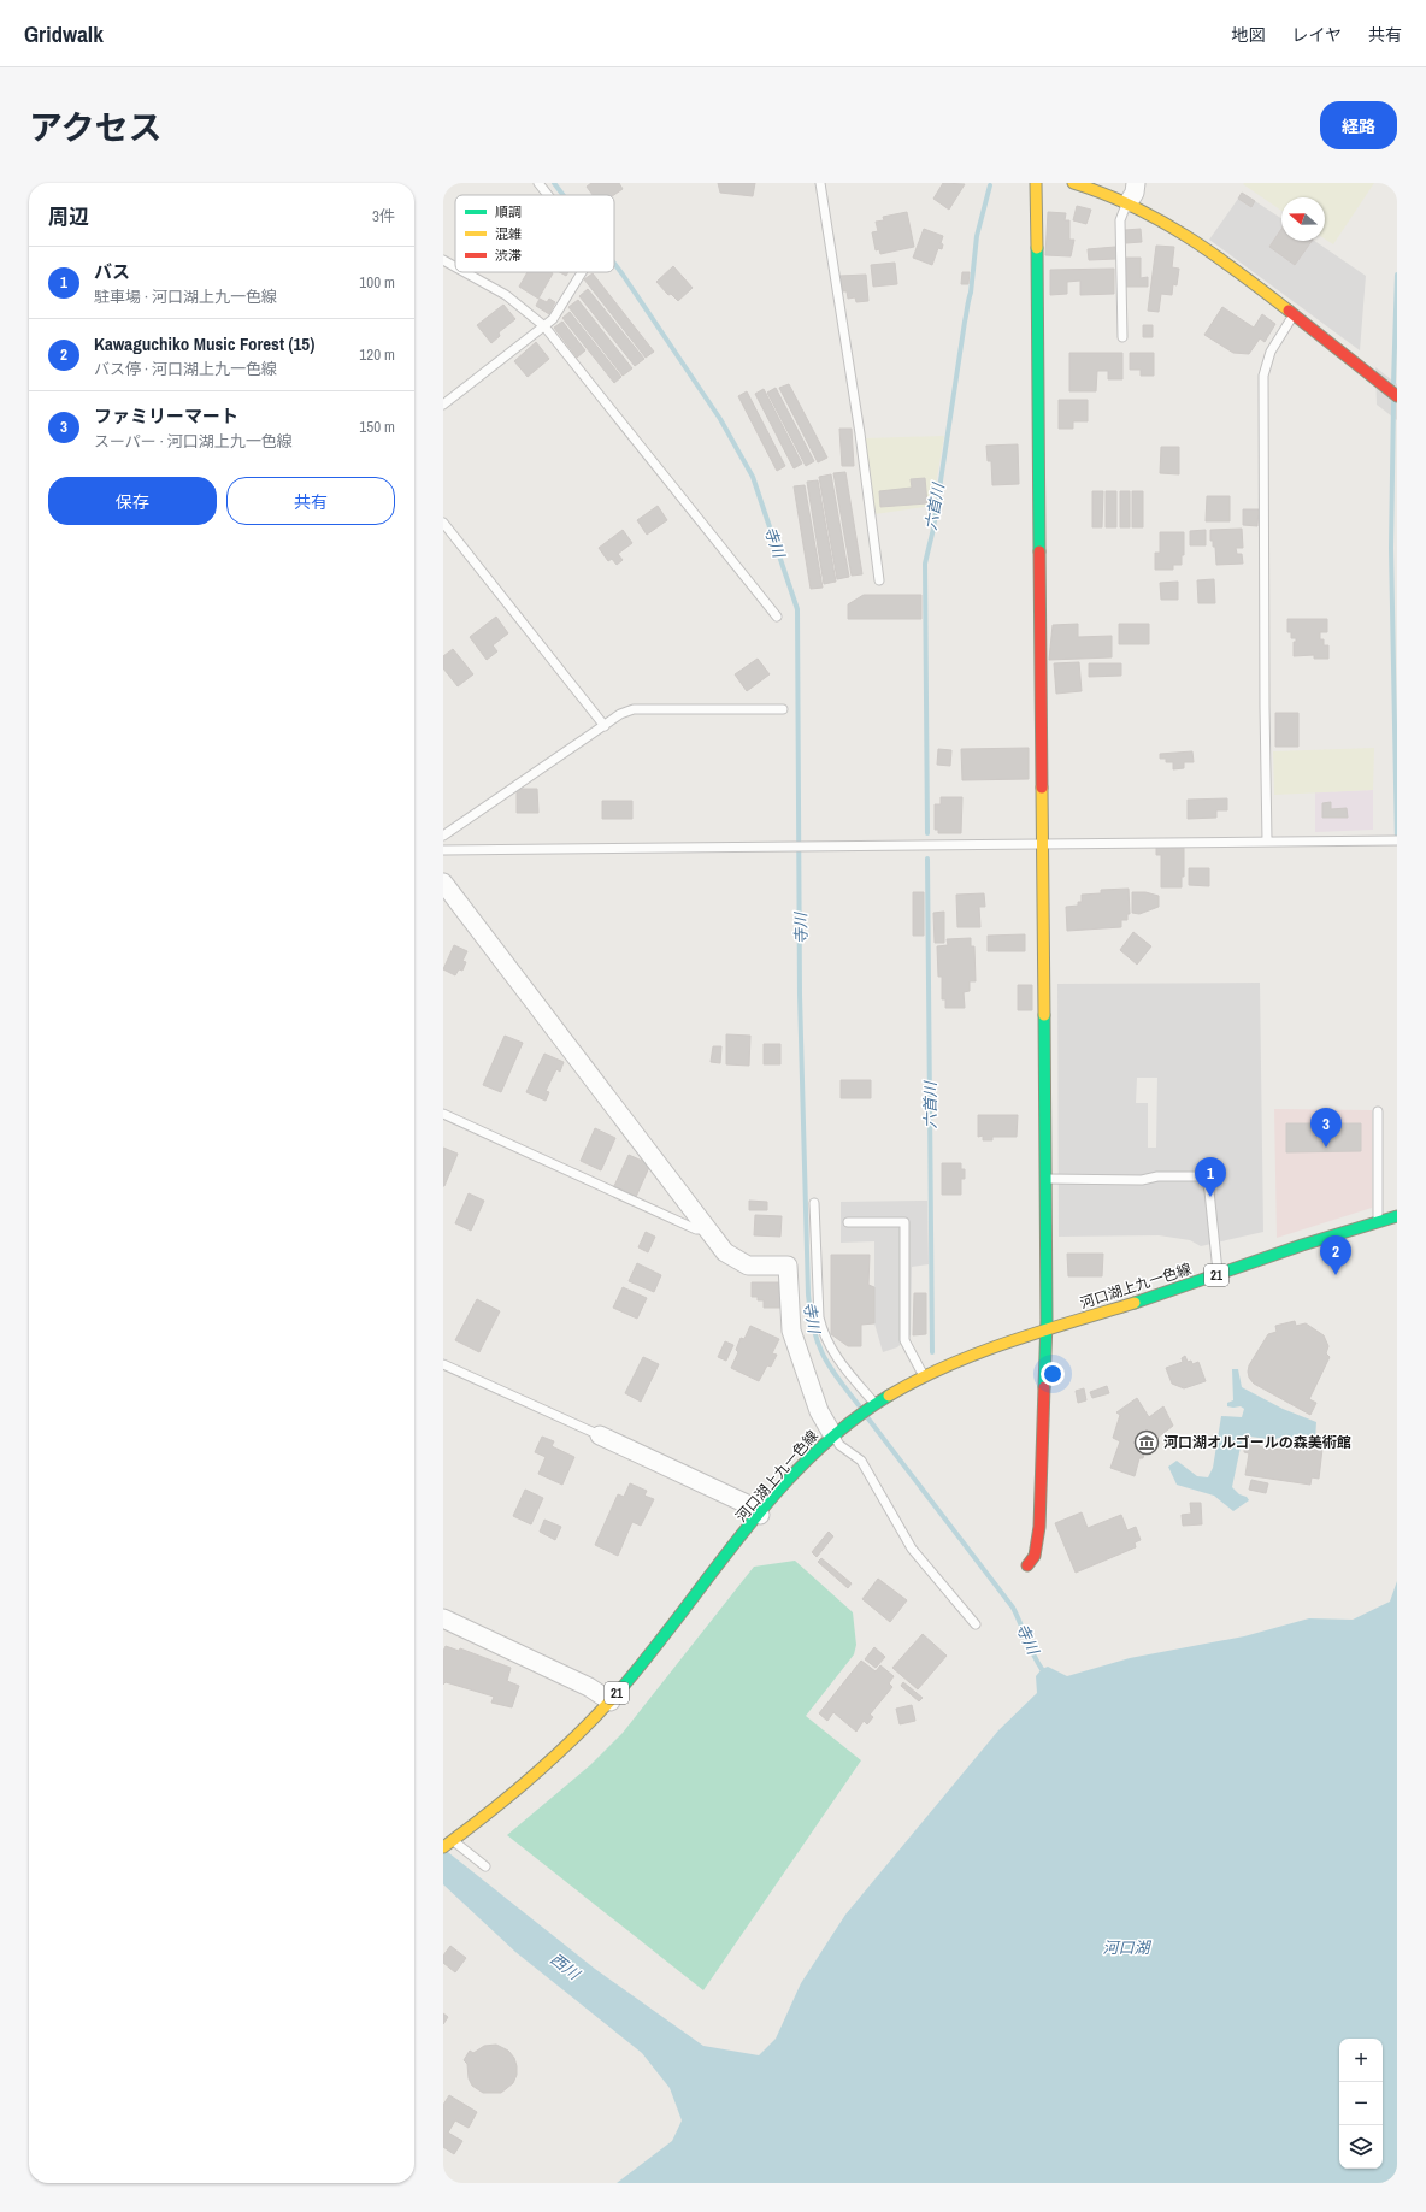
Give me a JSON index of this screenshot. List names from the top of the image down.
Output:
{
  "streets": {
    "street": ["21", "河口湖上九一色線"]
  },
  "water": [
    "六首川",
    "寺川",
    "河口湖",
    "西川"
  ],
  "places": {
    "museum": ["河口湖オルゴールの森美術館"]
  },
  "legend": ["順調", "混雑", "渋滞"],
  "north": "left",
  "page": {
    "header": "Gridwalk",
    "nav": ["地図", "レイヤ", "共有"],
    "title": "アクセス",
    "buttons": [
      "経路",
      ["保存", "共有"]
    ],
    "heading": ["周辺", "3件"],
    "list": [
      {
        "mark": "1",
        "name": "バス",
        "note": "駐車場 · 河口湖上九一色線",
        "value": "100 m"
      },
      {
        "mark": "2",
        "name": "Kawaguchiko Music Forest (15)",
        "note": "バス停 · 河口湖上九一色線",
        "value": "120 m"
      },
      {
        "mark": "3",
        "name": "ファミリーマート",
        "note": "スーパー · 河口湖上九一色線",
        "value": "150 m"
      }
    ],
    "pins": ["3", "1", "2"],
    "map_buttons": ["+", "−"]
  }
}
